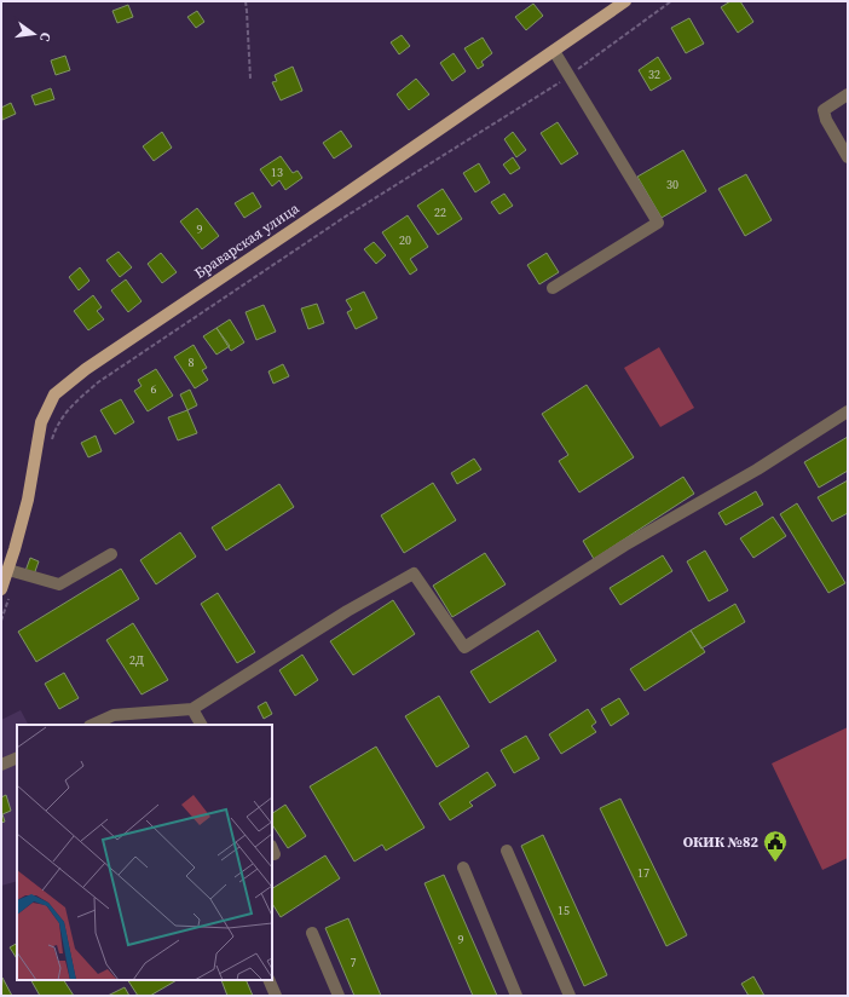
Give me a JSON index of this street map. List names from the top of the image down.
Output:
{
  "streets": {
    "main road": ["Браварская улица"]
  },
  "places": {
    "public building": ["ОКИК №82"]
  },
  "house_numbers": [
    "32",
    "13",
    "30",
    "22",
    "9",
    "20",
    "8",
    "6",
    "2Д",
    "17",
    "15",
    "9",
    "7"
  ],
  "north": "right"
}
